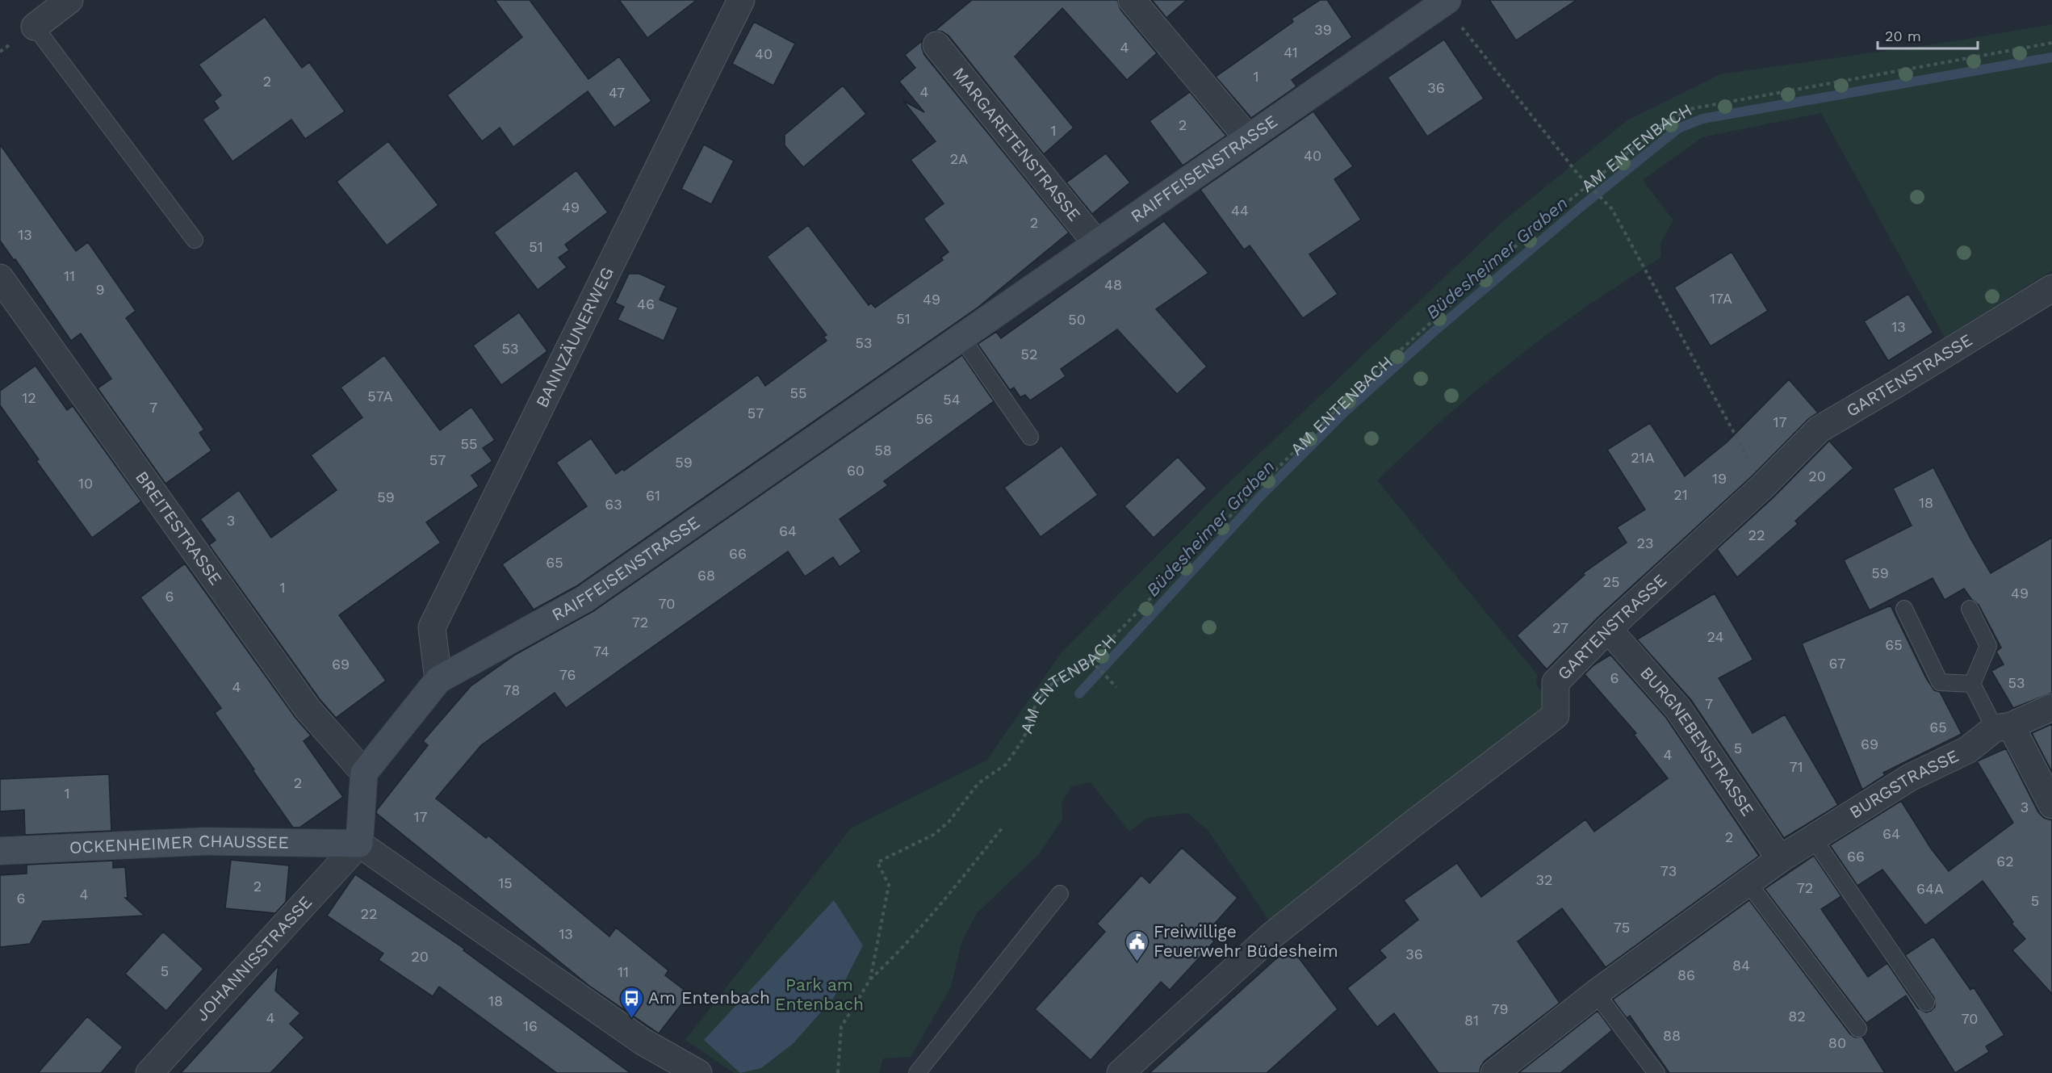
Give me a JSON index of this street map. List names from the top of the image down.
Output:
{
  "streets": {
    "street": [
      "MARGARETENSTRASSE",
      "RAIFFEISENSTRASSE",
      "BANNZÄUNERWEG",
      "GARTENSTRASSE",
      "BREITESTRASSE",
      "BURGNEBENSTRASSE",
      "BURGSTRASSE",
      "OCKENHEIMER CHAUSSEE",
      "JOHANNISSTRASSE"
    ],
    "path": ["AM ENTENBACH"]
  },
  "crossings": [
    ["MARGARETENSTRASSE", "RAIFFEISENSTRASSE"],
    ["RAIFFEISENSTRASSE", "BANNZÄUNERWEG"],
    ["RAIFFEISENSTRASSE", "BREITESTRASSE"],
    ["GARTENSTRASSE", "BURGNEBENSTRASSE"],
    ["BURGNEBENSTRASSE", "BURGSTRASSE"],
    ["OCKENHEIMER CHAUSSEE", "JOHANNISSTRASSE"]
  ],
  "water": ["Büdesheimer Graben"],
  "parks": ["Park am Entenbach"],
  "places": {
    "public building": ["Freiwillige Feuerwehr Büdesheim"],
    "bus stop": ["Am Entenbach"]
  },
  "house_numbers": [
    "39",
    "4",
    "41",
    "40",
    "1",
    "2",
    "36",
    "4",
    "47",
    "2",
    "1",
    "40",
    "2A",
    "49",
    "44",
    "2",
    "13",
    "51",
    "11",
    "48",
    "9",
    "17A",
    "49",
    "46",
    "51",
    "50",
    "13",
    "53",
    "53",
    "52",
    "55",
    "57A",
    "12",
    "54",
    "7",
    "57",
    "56",
    "17",
    "55",
    "58",
    "21A",
    "57",
    "59",
    "60",
    "20",
    "19",
    "10",
    "21",
    "61",
    "59",
    "18",
    "63",
    "3",
    "64",
    "22",
    "23",
    "66",
    "65",
    "59",
    "68",
    "25",
    "1",
    "49",
    "6",
    "70",
    "72",
    "27",
    "24",
    "65",
    "74",
    "67",
    "69",
    "76",
    "6",
    "53",
    "4",
    "78",
    "7",
    "65",
    "69",
    "5",
    "4",
    "71",
    "2",
    "1",
    "3",
    "17",
    "64",
    "2",
    "66",
    "62",
    "73",
    "32",
    "15",
    "2",
    "72",
    "64A",
    "4",
    "6",
    "5",
    "22",
    "75",
    "13",
    "36",
    "20",
    "84",
    "5",
    "11",
    "86",
    "18",
    "79",
    "82",
    "4",
    "70",
    "81",
    "16",
    "88",
    "80"
  ],
  "scale_bar": "20 m"
}
